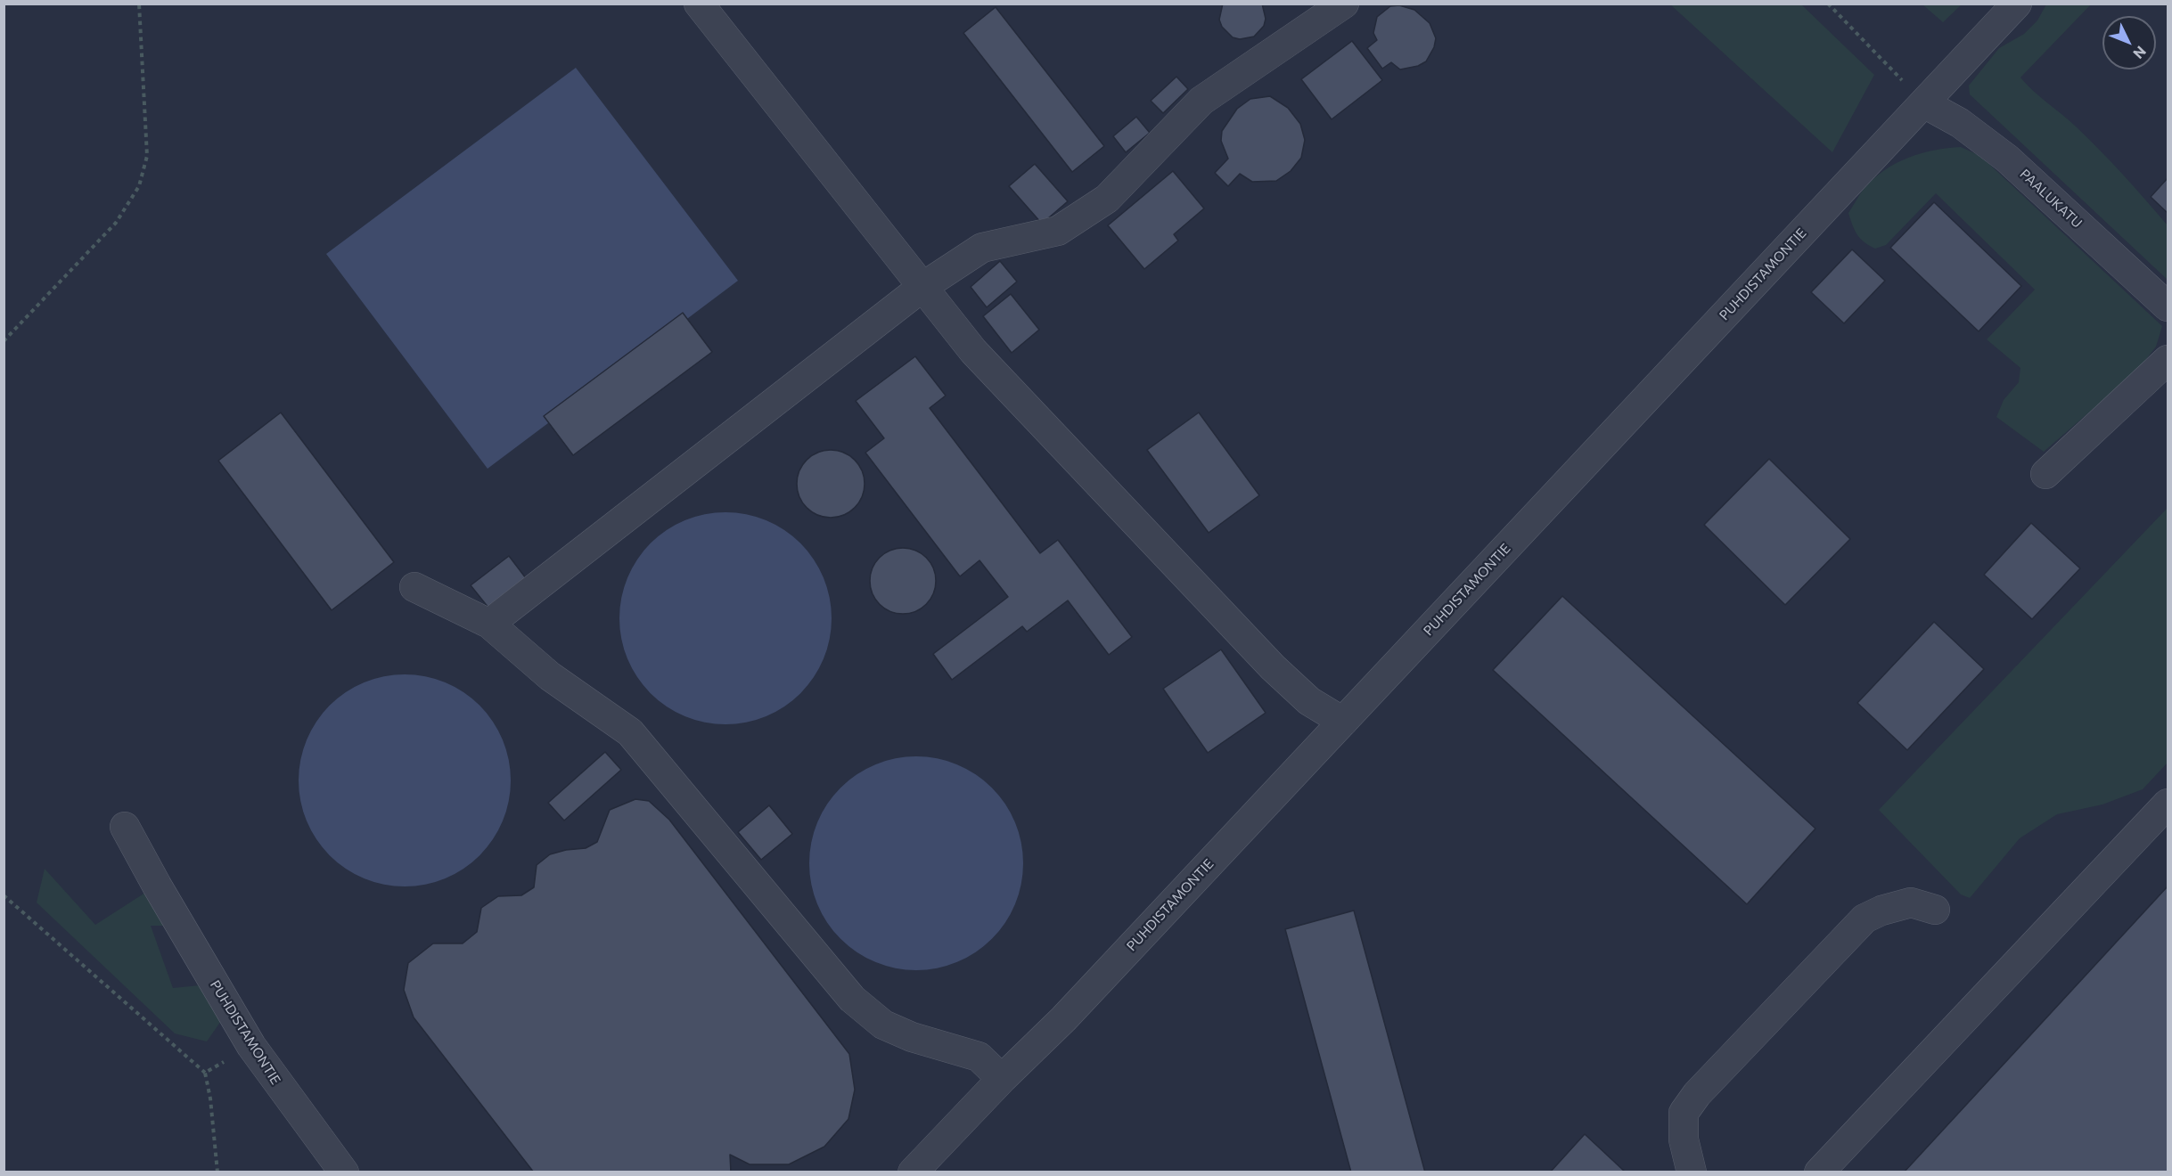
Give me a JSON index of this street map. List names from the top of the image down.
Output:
{
  "streets": {
    "street": ["PAALUKATU", "PUHDISTAMONTIE"]
  },
  "crossings": [
    ["PAALUKATU", "PUHDISTAMONTIE"]
  ],
  "north": "bottom right"
}
